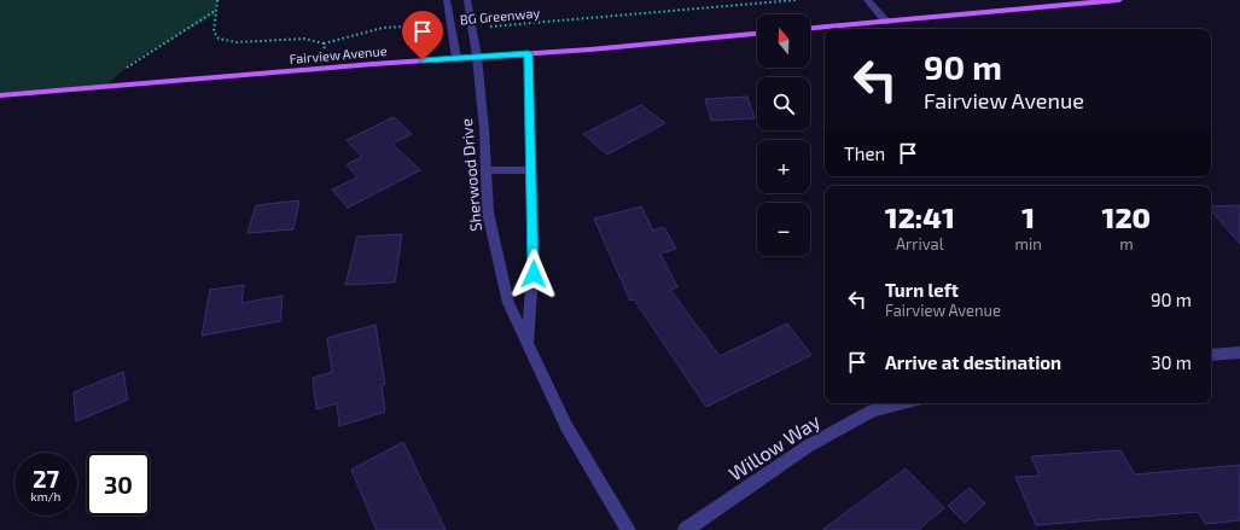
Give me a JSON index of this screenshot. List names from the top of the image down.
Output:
{
  "streets": {
    "main road": ["Fairview Avenue"],
    "street": ["Sherwood Drive", "Willow Way"],
    "path": ["BG Greenway"]
  },
  "crossings": [
    ["BG Greenway", "Sherwood Drive"],
    ["Fairview Avenue", "Sherwood Drive"]
  ],
  "north": "top",
  "page": {
    "map_buttons": ["+", "−"],
    "turn": ["90 m", "Fairview Avenue"],
    "then": "Then",
    "eta": [
      "12:41",
      "Arrival",
      "1",
      "min",
      "120",
      "m"
    ],
    "list": [
      {
        "name": "Turn left",
        "note": "Fairview Avenue",
        "value": "90 m"
      },
      {
        "name": "Arrive at destination",
        "value": "30 m"
      }
    ],
    "speed": "27 km/h",
    "limit": "30"
  }
}
